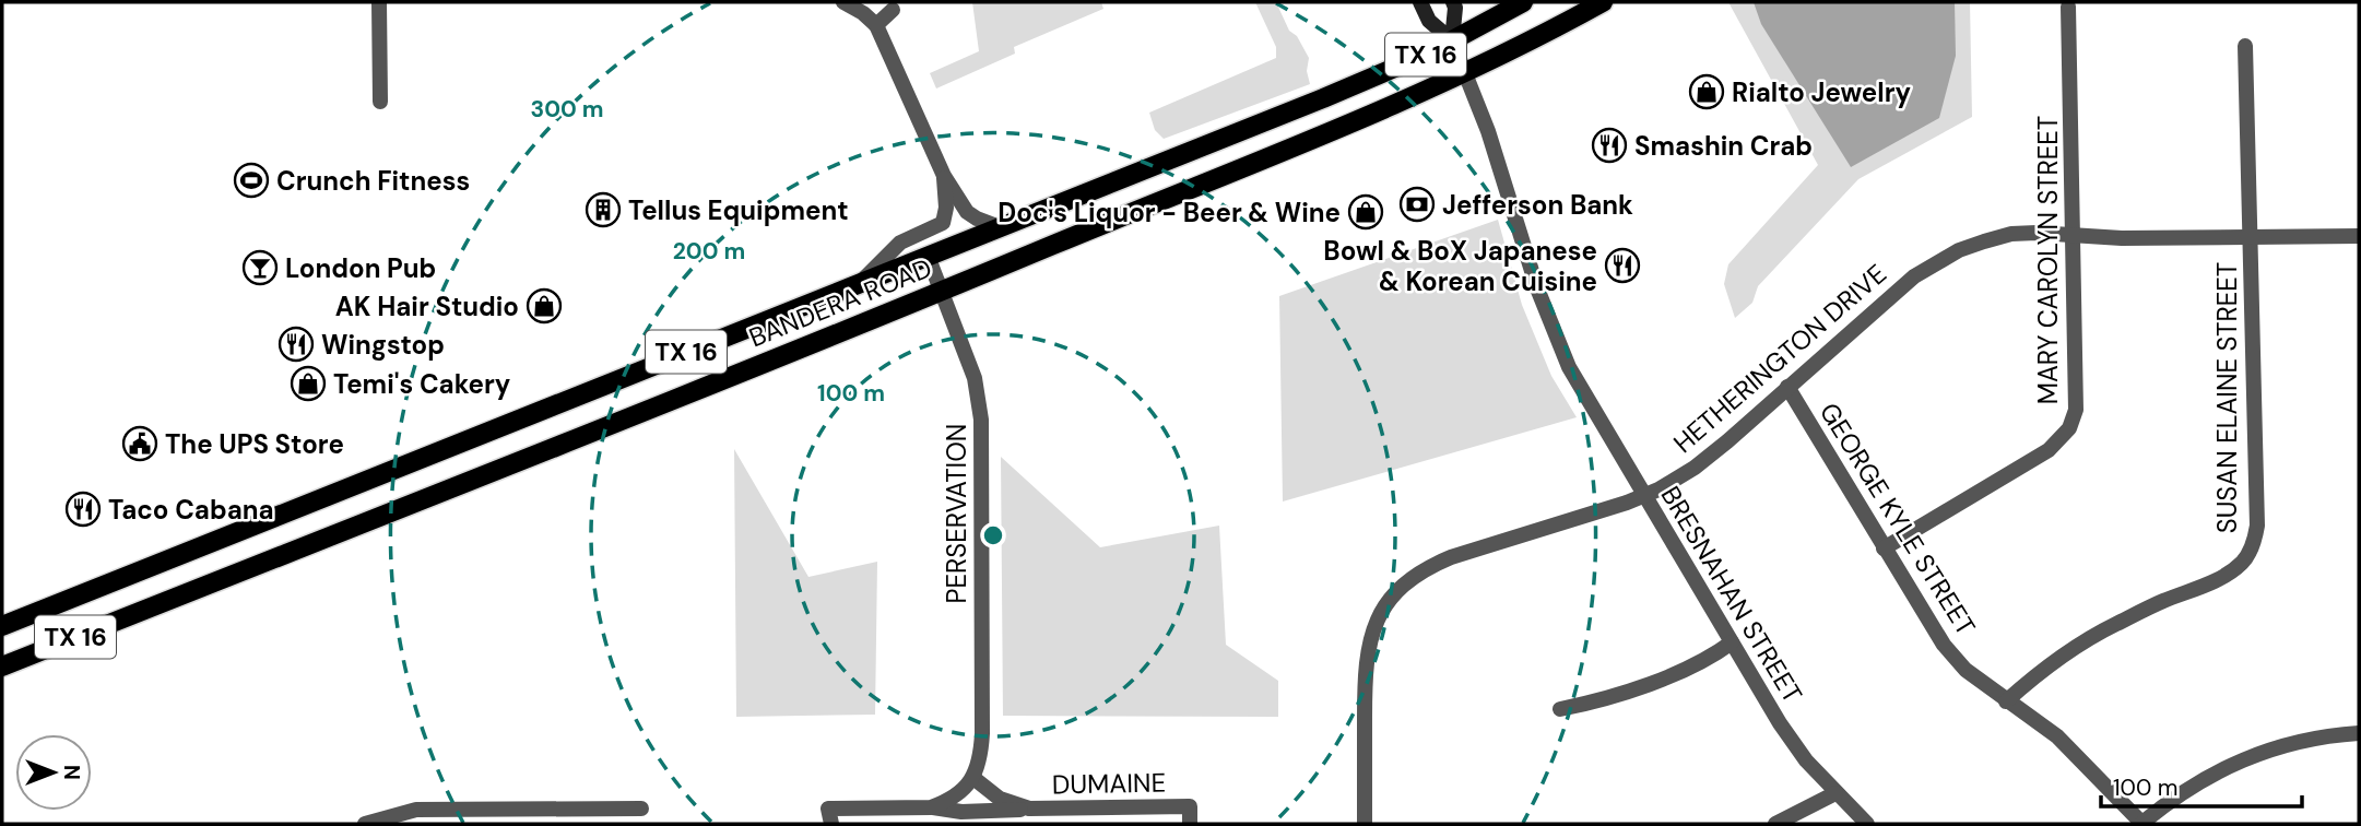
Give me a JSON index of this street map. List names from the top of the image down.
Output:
{
  "streets": {
    "main road": ["TX 16", "BANDERA ROAD"],
    "street": [
      "MARY CAROLYN STREET",
      "HETHERINGTON DRIVE",
      "SUSAN ELAINE STREET",
      "PERSERVATION",
      "GEORGE KYLE STREET",
      "BRESNAHAN STREET",
      "DUMAINE"
    ]
  },
  "crossings": [
    ["MARY CAROLYN STREET", "HETHERINGTON DRIVE"],
    ["MARY CAROLYN STREET", "GEORGE KYLE STREET"],
    ["BANDERA ROAD", "PERSERVATION"],
    ["BANDERA ROAD", "BRESNAHAN STREET"],
    ["HETHERINGTON DRIVE", "SUSAN ELAINE STREET"],
    ["HETHERINGTON DRIVE", "GEORGE KYLE STREET"],
    ["HETHERINGTON DRIVE", "BRESNAHAN STREET"],
    ["SUSAN ELAINE STREET", "GEORGE KYLE STREET"],
    ["PERSERVATION", "DUMAINE"]
  ],
  "places": {
    "shop": [
      "Rialto Jewelry",
      "Doc's Liquor - Beer & Wine",
      "AK Hair Studio",
      "Temi's Cakery"
    ],
    "restaurant": [
      "Smashin Crab",
      "Bowl & BoX Japanese & Korean Cuisine",
      "Wingstop",
      "Taco Cabana"
    ],
    "sports": ["Crunch Fitness"],
    "bank": ["Jefferson Bank"],
    "building": ["Tellus Equipment"],
    "bar": ["London Pub"],
    "public building": ["The UPS Store"]
  },
  "scale_bar": "100 m",
  "north": "right",
  "rings": ["300 m", "200 m", "100 m"]
}
